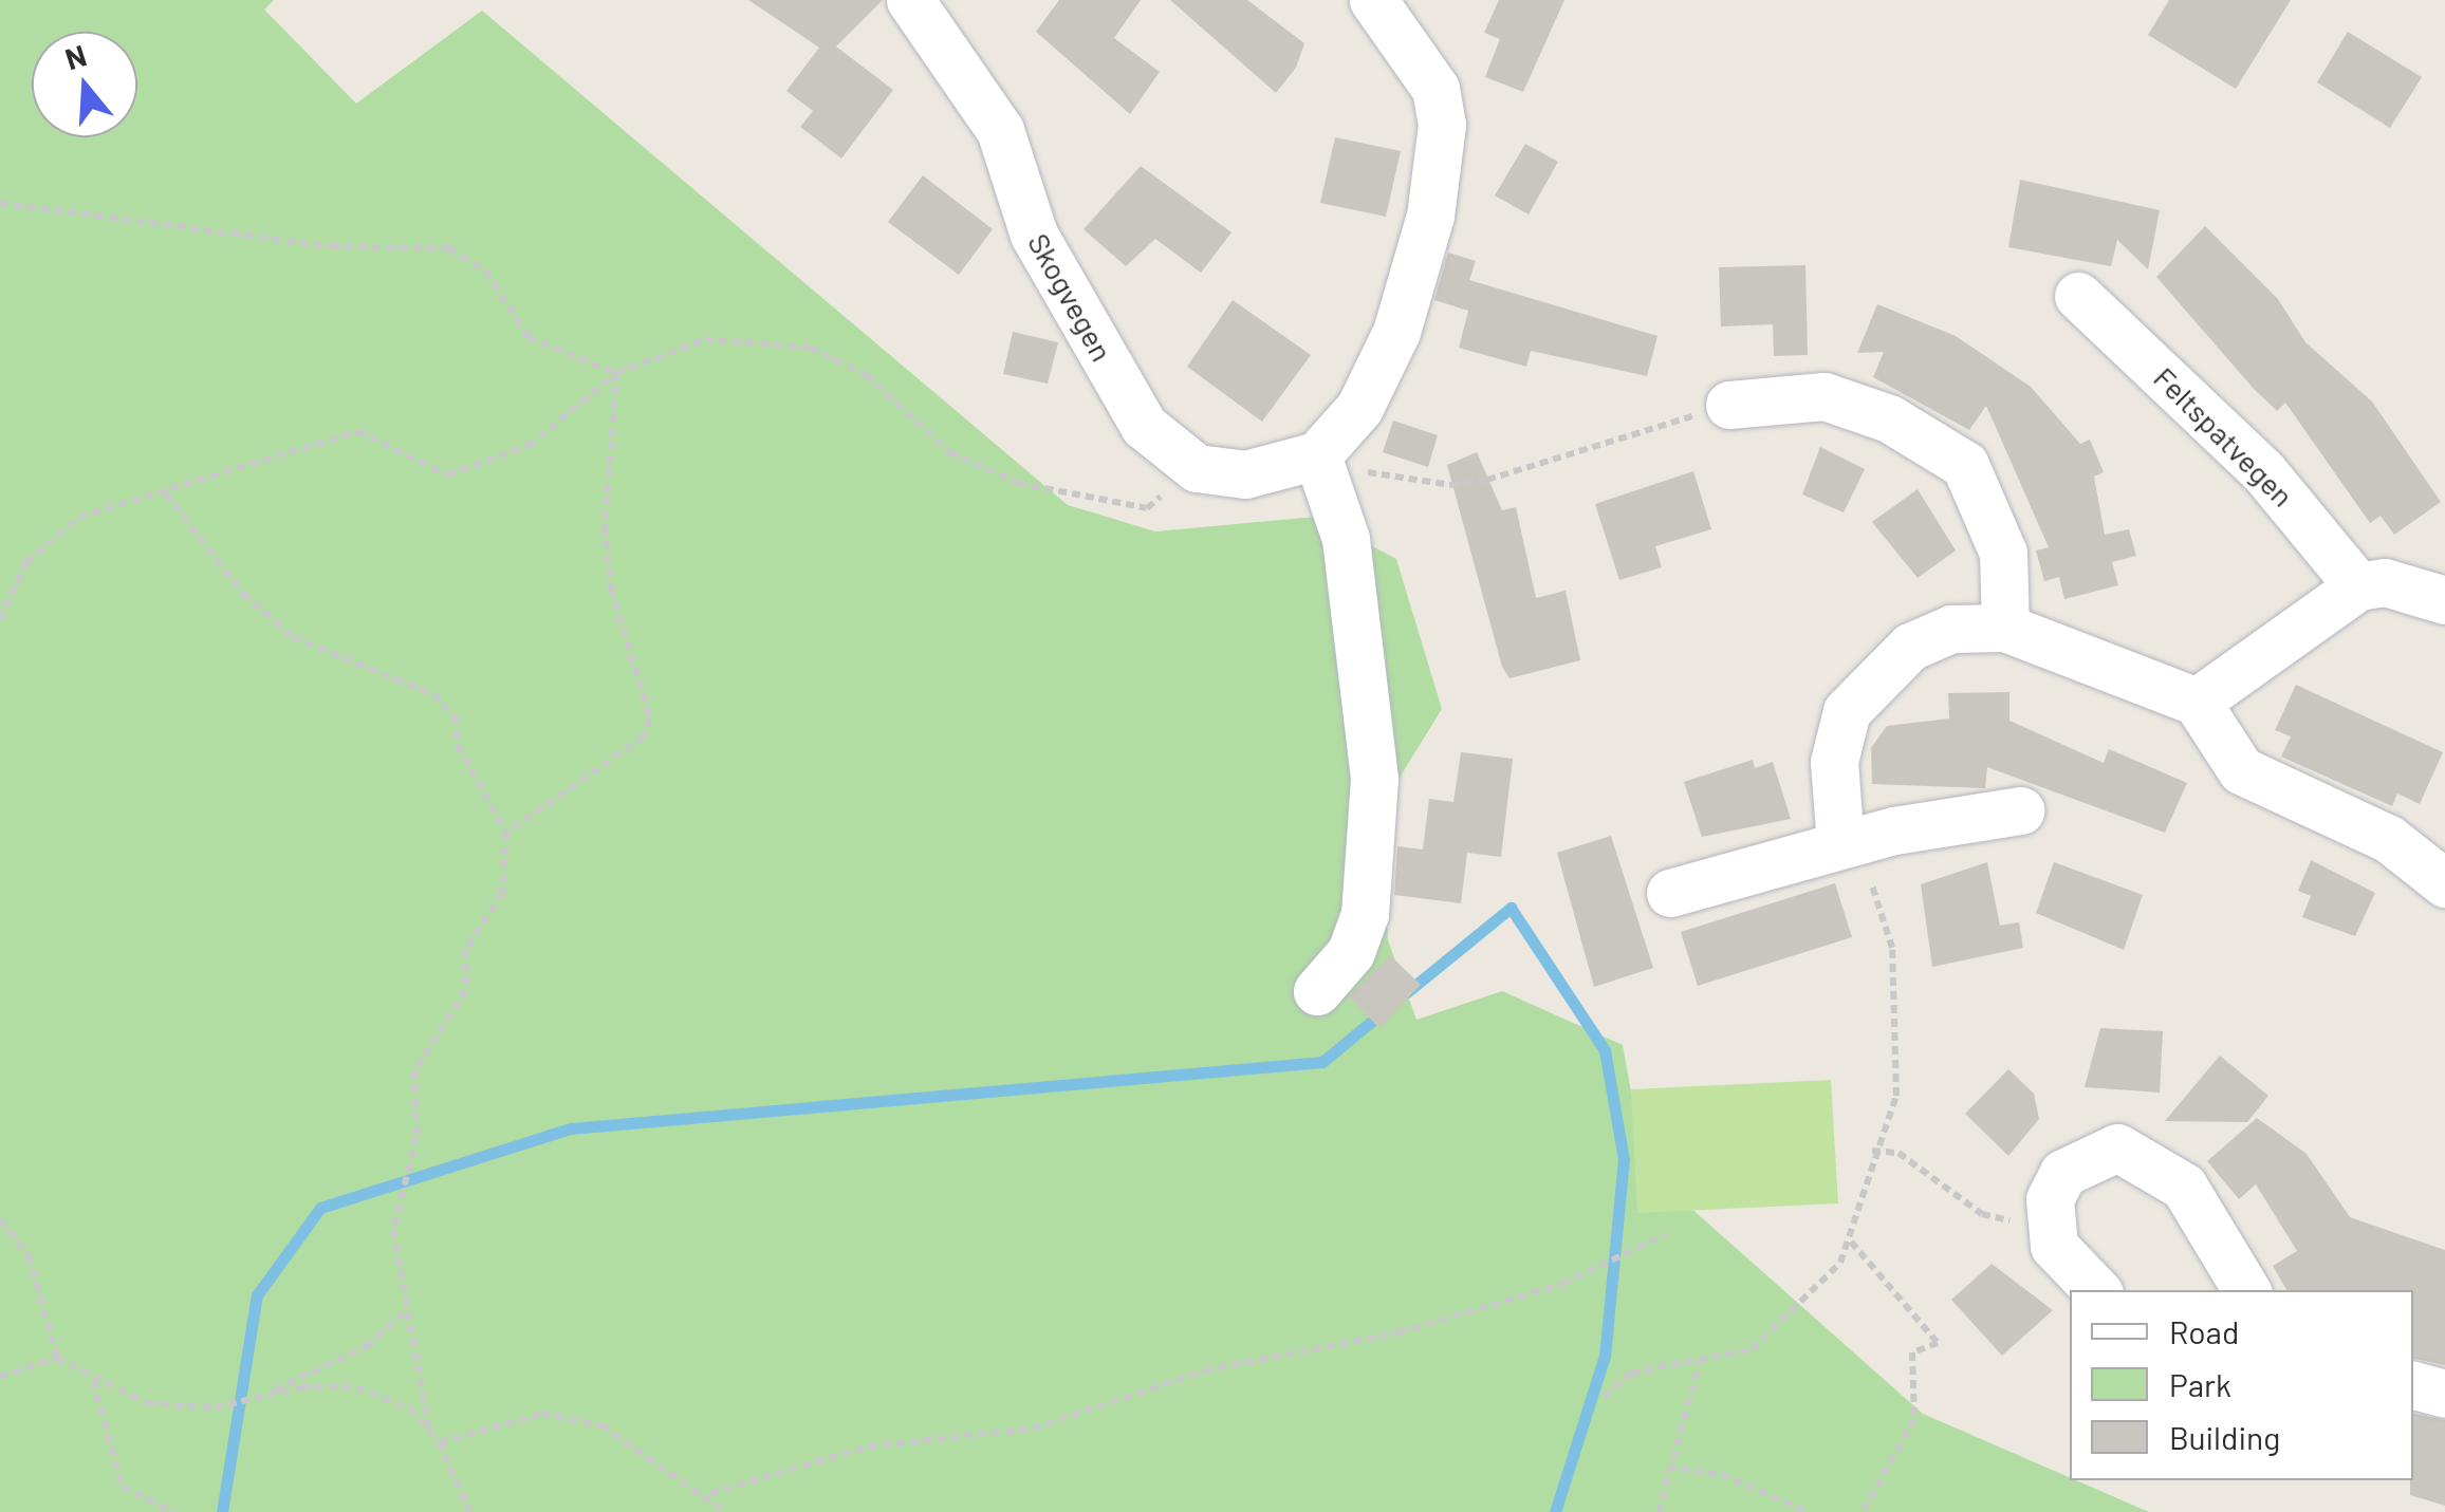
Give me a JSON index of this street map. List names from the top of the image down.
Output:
{
  "streets": {
    "street": ["Skogvegen", "Feltspatvegen"]
  },
  "legend": ["Road", "Park", "Building"],
  "north": "top"
}
